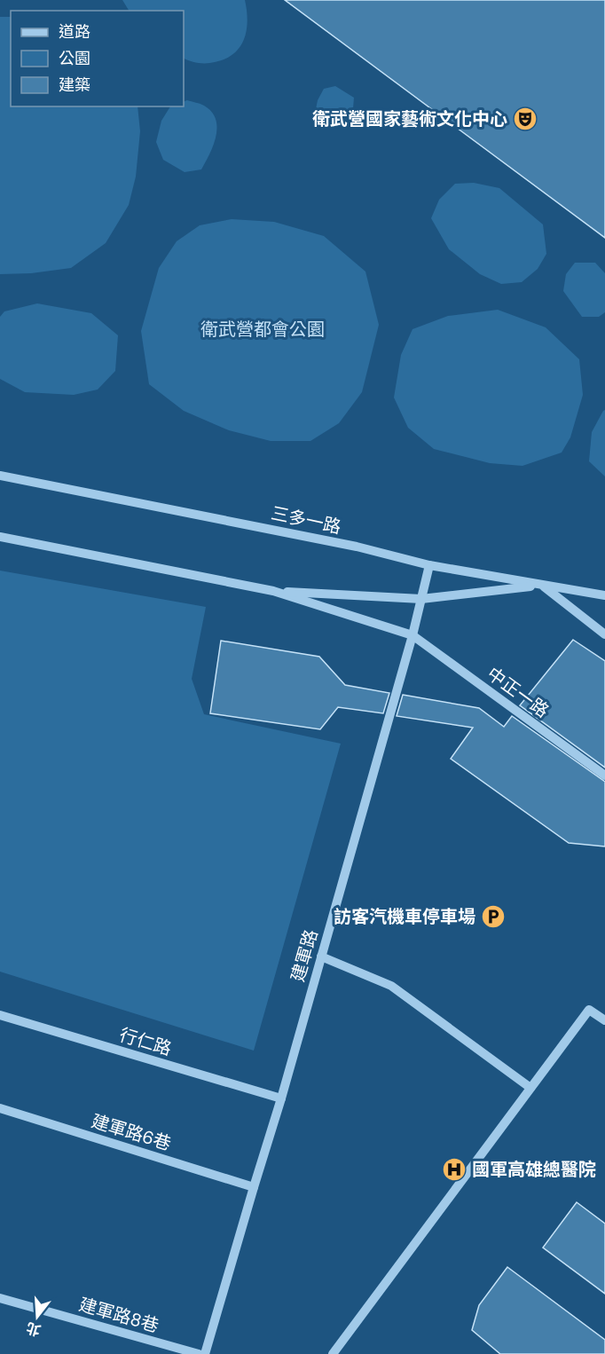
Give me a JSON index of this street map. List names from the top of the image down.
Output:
{
  "streets": {
    "street": [
      "三多一路",
      "中正一路",
      "建軍路",
      "行仁路",
      "建軍路6巷",
      "建軍路8巷"
    ]
  },
  "crossings": [
    ["三多一路", "建軍路"],
    ["中正一路", "建軍路"],
    ["建軍路", "行仁路"],
    ["建軍路", "建軍路6巷"]
  ],
  "parks": ["衛武營都會公園"],
  "places": {
    "theatre": ["衛武營國家藝術文化中心"],
    "parking": ["訪客汽機車停車場"],
    "hospital": ["國軍高雄總醫院"]
  },
  "legend": ["道路", "公園", "建築"],
  "north": "bottom"
}
